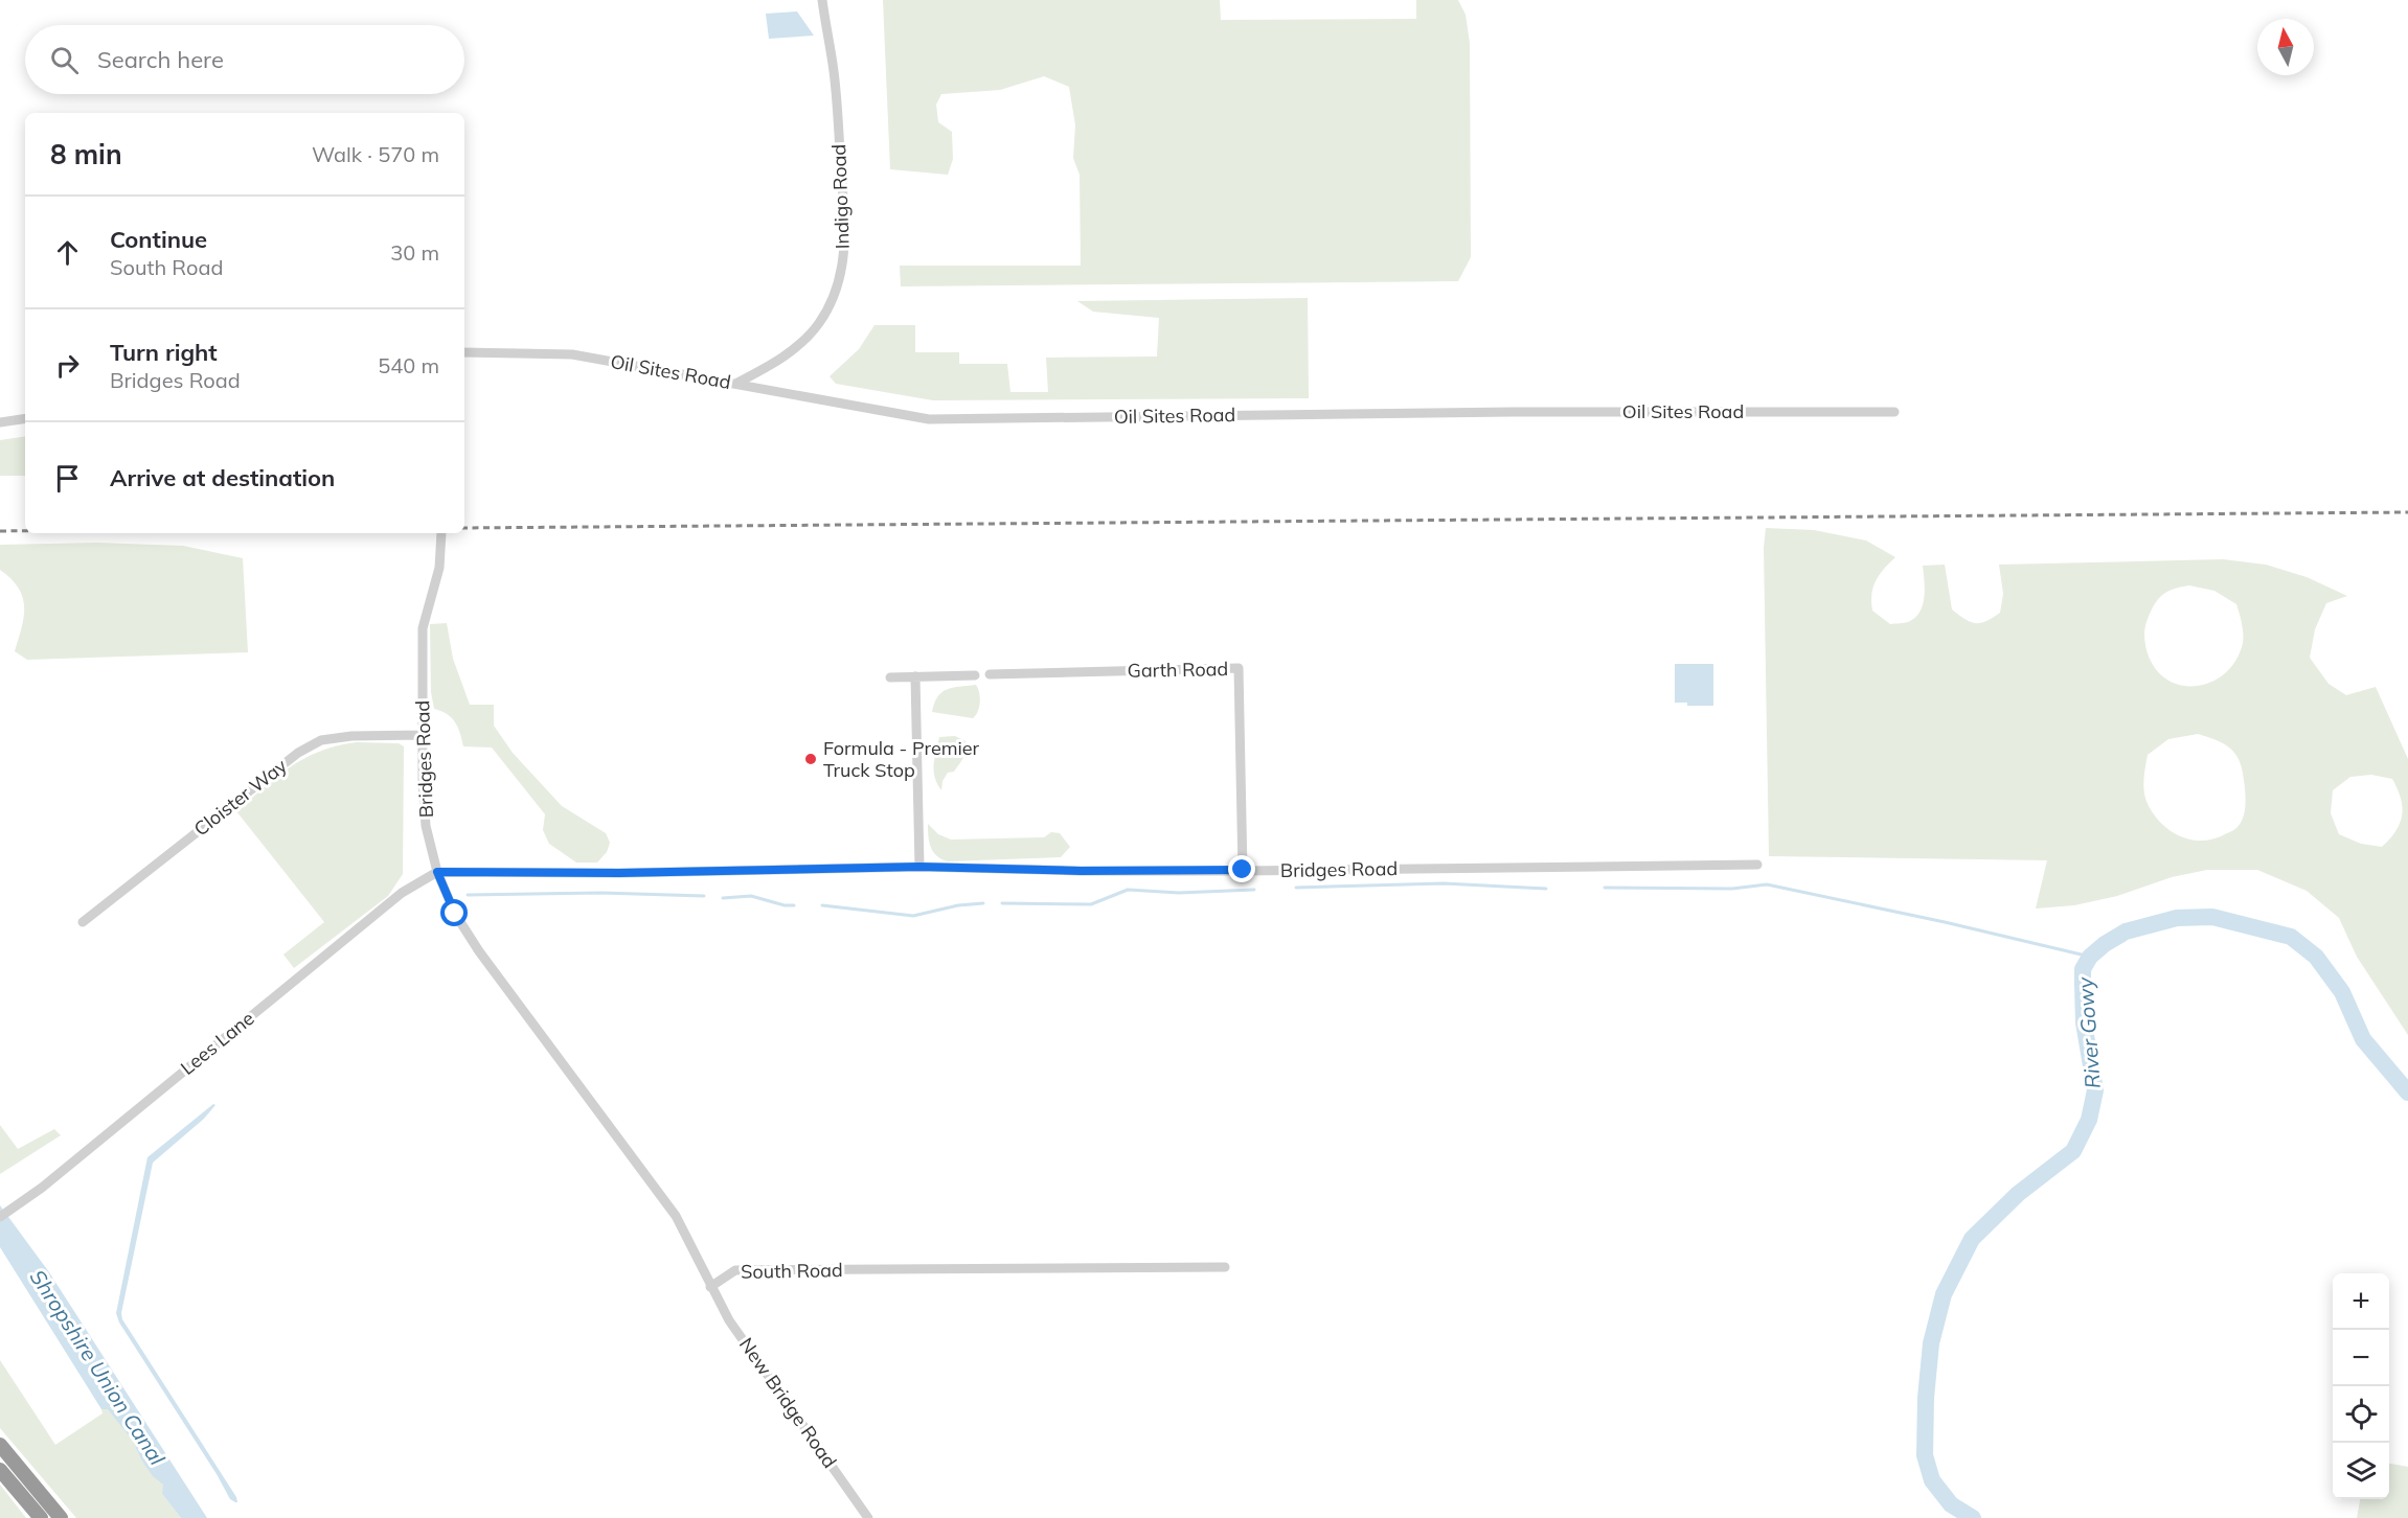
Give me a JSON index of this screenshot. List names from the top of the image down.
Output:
{
  "streets": {
    "street": [
      "Indigo Road",
      "Oil Sites Road",
      "Garth Road",
      "Bridges Road",
      "Cloister Way",
      "Lees Lane",
      "South Road",
      "New Bridge Road"
    ]
  },
  "crossings": [
    ["Indigo Road", "Oil Sites Road"],
    ["Garth Road", "Bridges Road"],
    ["Bridges Road", "Cloister Way"],
    ["Bridges Road", "Lees Lane"],
    ["South Road", "New Bridge Road"]
  ],
  "water": ["River Gowy", "Shropshire Union Canal"],
  "places": ["Formula - Premier Truck Stop"],
  "north": "top",
  "page": {
    "search": "Search here",
    "heading": ["8 min", "Walk · 570 m"],
    "list": [
      ["Continue", "South Road", "30 m"],
      ["Turn right", "Bridges Road", "540 m"],
      "Arrive at destination"
    ],
    "map_buttons": ["+", "−"]
  }
}
